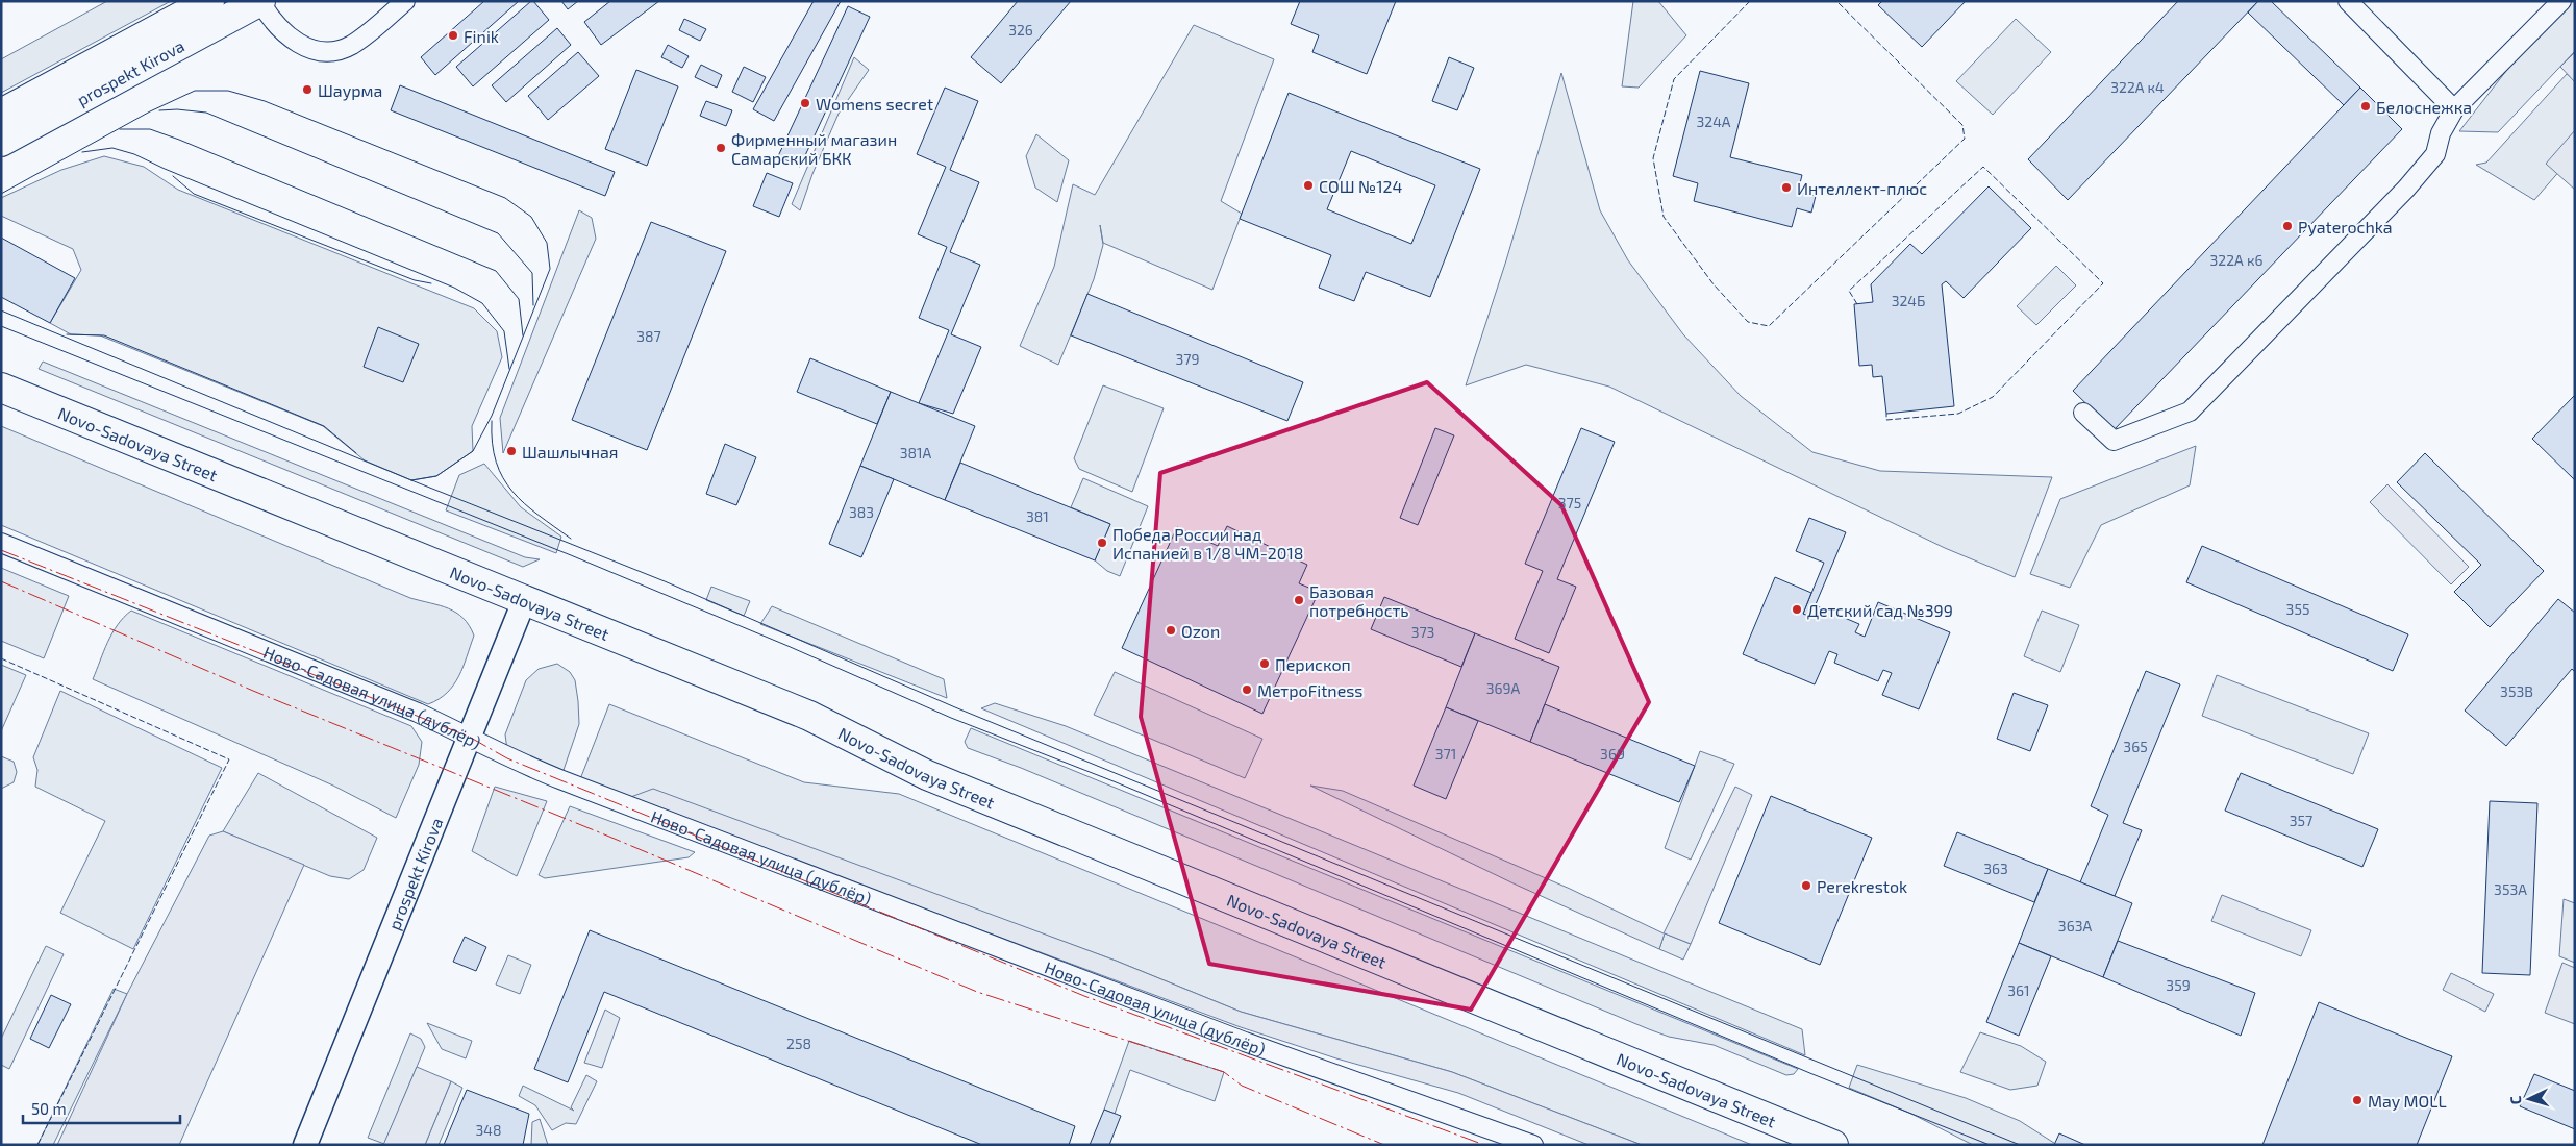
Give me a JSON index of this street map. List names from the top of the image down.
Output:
{
  "streets": {
    "main road": ["prospekt Kirova", "Novo-Sadovaya Street"],
    "street": ["Ново-Садовая улица (дублёр)"]
  },
  "crossings": [
    ["prospekt Kirova", "Novo-Sadovaya Street"],
    ["prospekt Kirova", "Ново-Садовая улица (дублёр)"]
  ],
  "places": [
    "Finik",
    "Шаурма",
    "Womens secret",
    "Белоснежка",
    "Фирменный магазин Самарский БКК",
    "СОШ №124",
    "Интеллект-плюс",
    "Pyaterochka",
    "Шашлычная",
    "Победа России над Испанией в 1/8 ЧМ-2018",
    "Базовая потребность",
    "Детский сад №399",
    "Ozon",
    "Перископ",
    "МетроFitness",
    "Perekrestok",
    "May MOLL"
  ],
  "house_numbers": [
    "326",
    "322А к4",
    "324А",
    "322А к6",
    "324Б",
    "387",
    "379",
    "381А",
    "375",
    "383",
    "381",
    "355",
    "373",
    "369А",
    "353В",
    "365",
    "371",
    "369",
    "357",
    "363",
    "353А",
    "363А",
    "359",
    "361",
    "258",
    "348"
  ],
  "scale_bar": "50 m",
  "north": "left"
}
